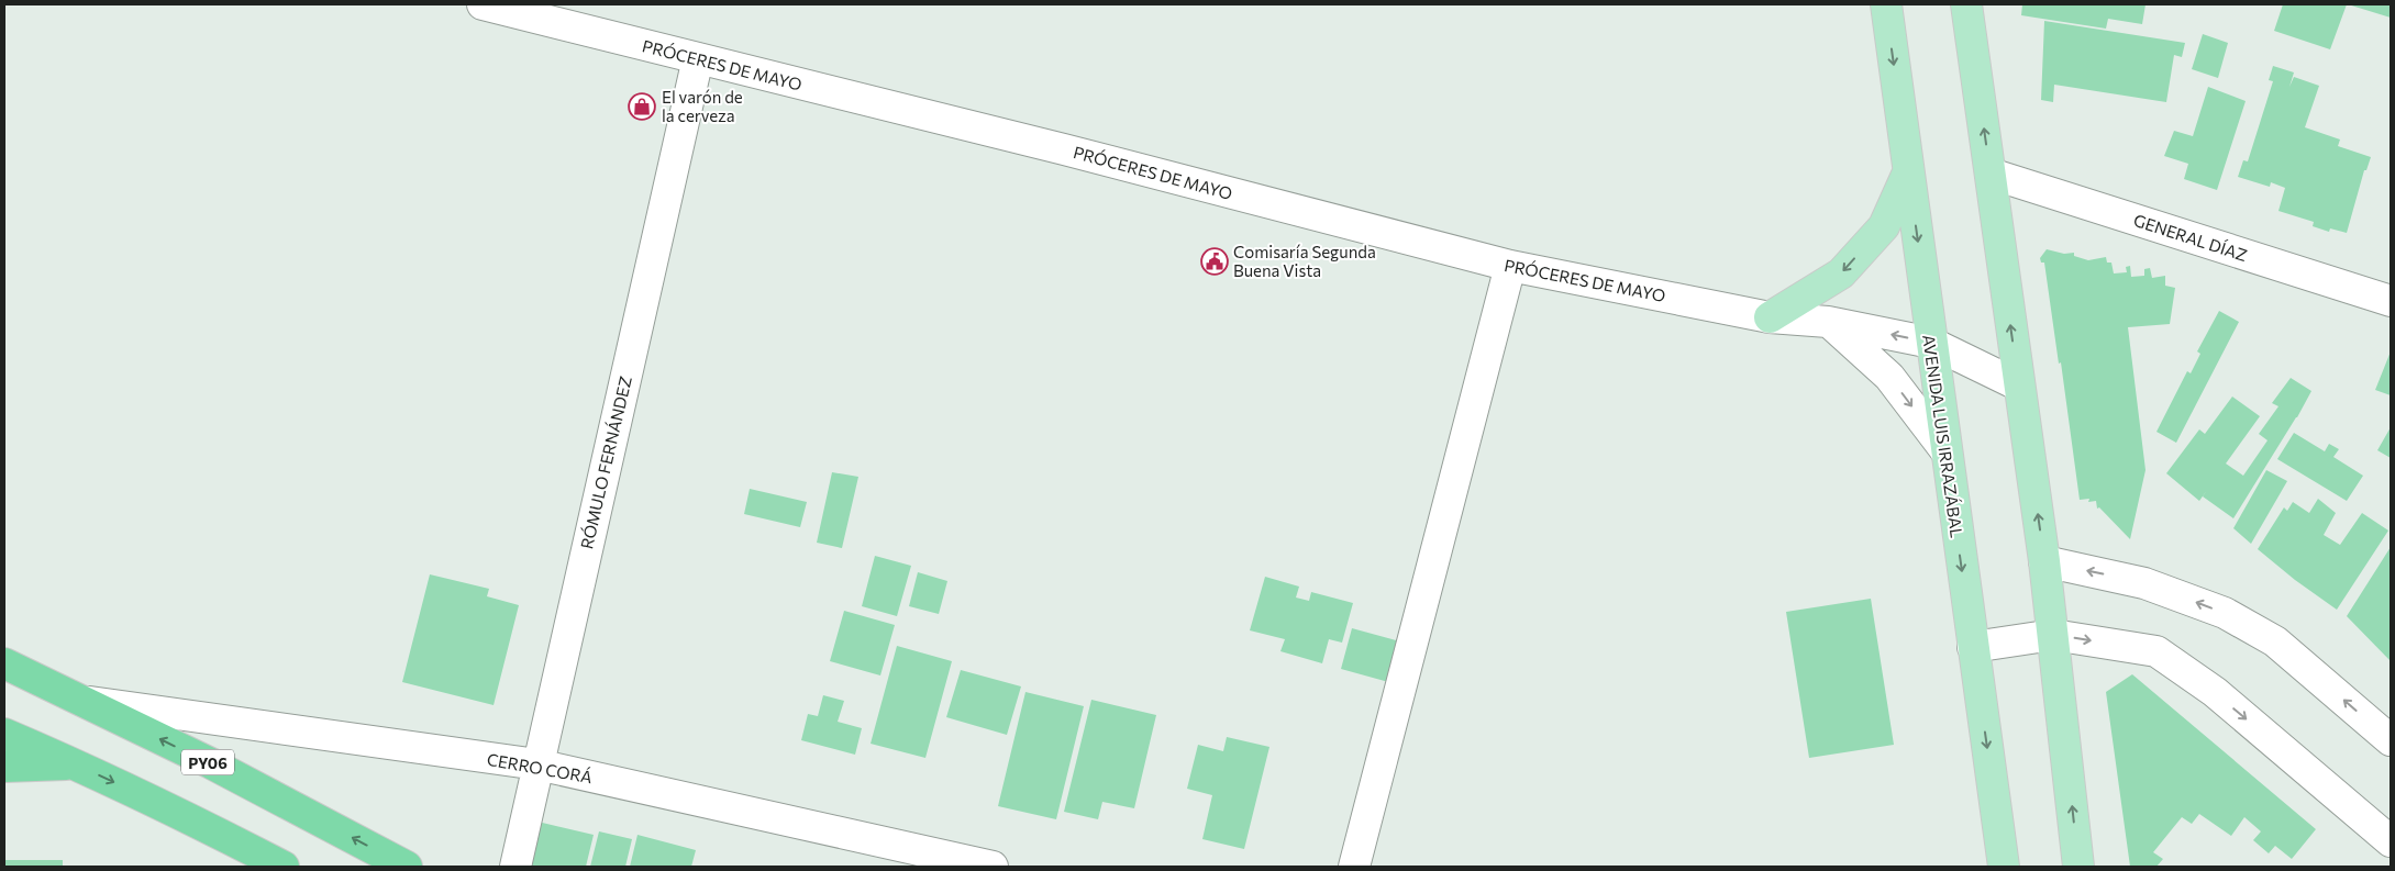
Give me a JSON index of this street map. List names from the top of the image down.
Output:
{
  "streets": {
    "highway": ["PY06"],
    "main road": ["AVENIDA LUIS IRRAZÁBAL"],
    "street": [
      "PRÓCERES DE MAYO",
      "GENERAL DÍAZ",
      "RÓMULO FERNÁNDEZ",
      "CERRO CORÁ"
    ]
  },
  "crossings": [
    ["PRÓCERES DE MAYO", "AVENIDA LUIS IRRAZÁBAL"],
    ["PRÓCERES DE MAYO", "RÓMULO FERNÁNDEZ"],
    ["RÓMULO FERNÁNDEZ", "CERRO CORÁ"],
    ["PY06", "CERRO CORÁ"]
  ],
  "places": {
    "shop": ["El varón de la cerveza"],
    "public building": ["Comisaría Segunda Buena Vista"]
  }
}
